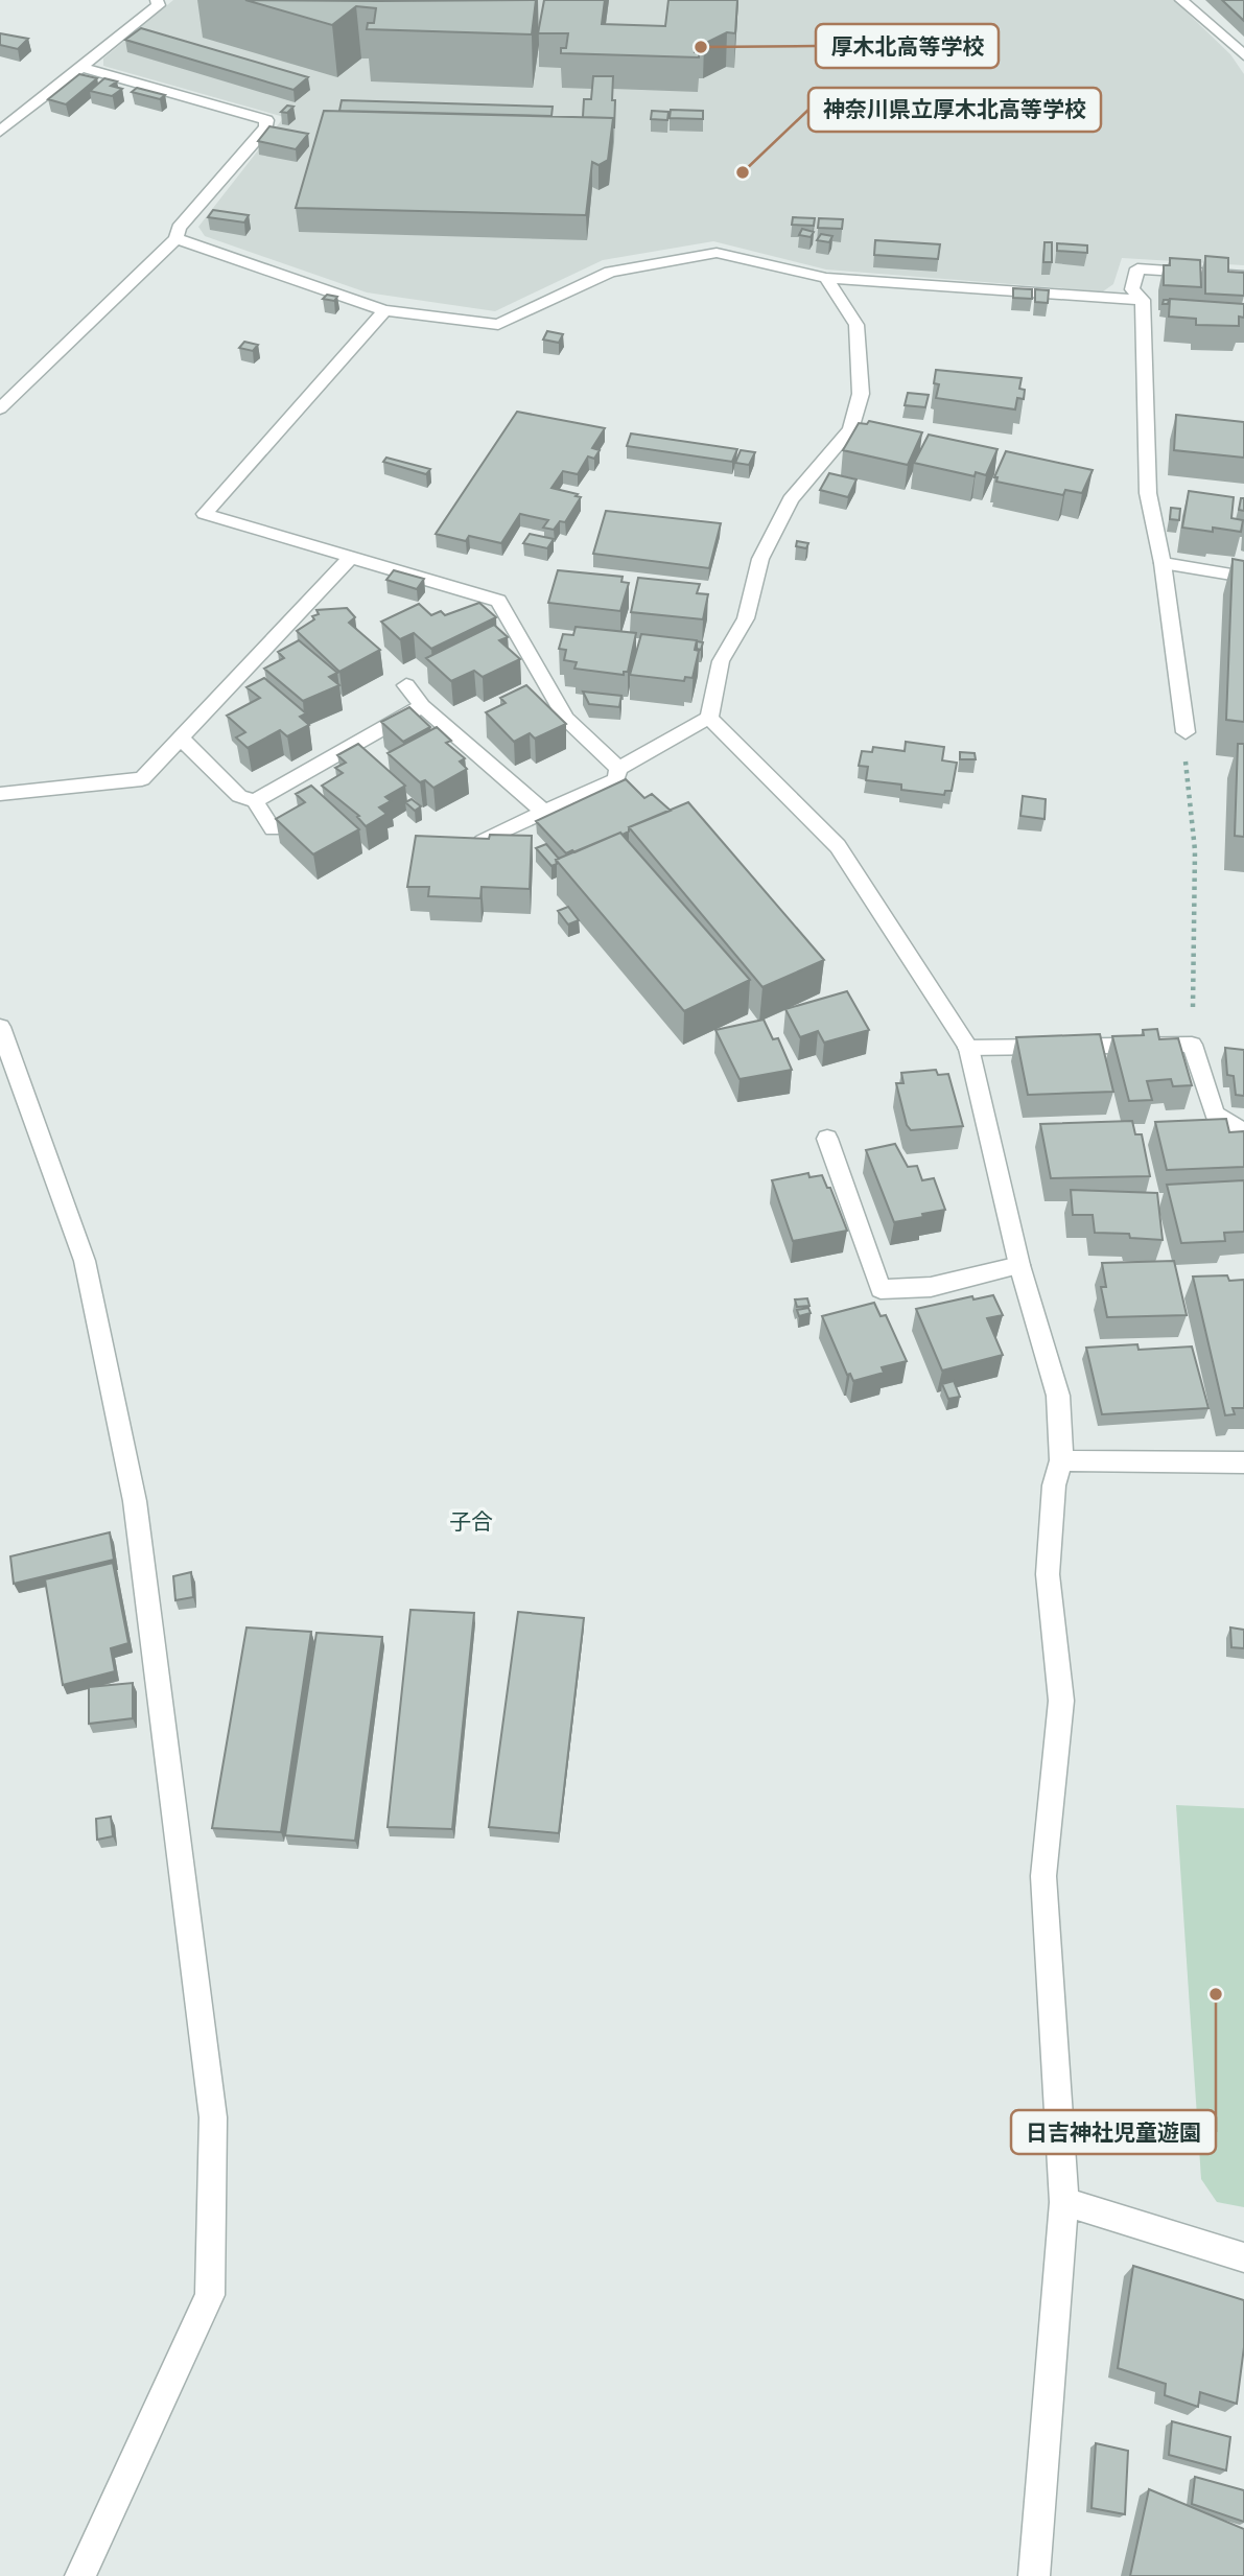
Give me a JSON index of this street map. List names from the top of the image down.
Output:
{
  "districts": ["子合"],
  "places": ["厚木北高等学校", "神奈川県立厚木北高等学校", "日吉神社児童遊園"]
}
